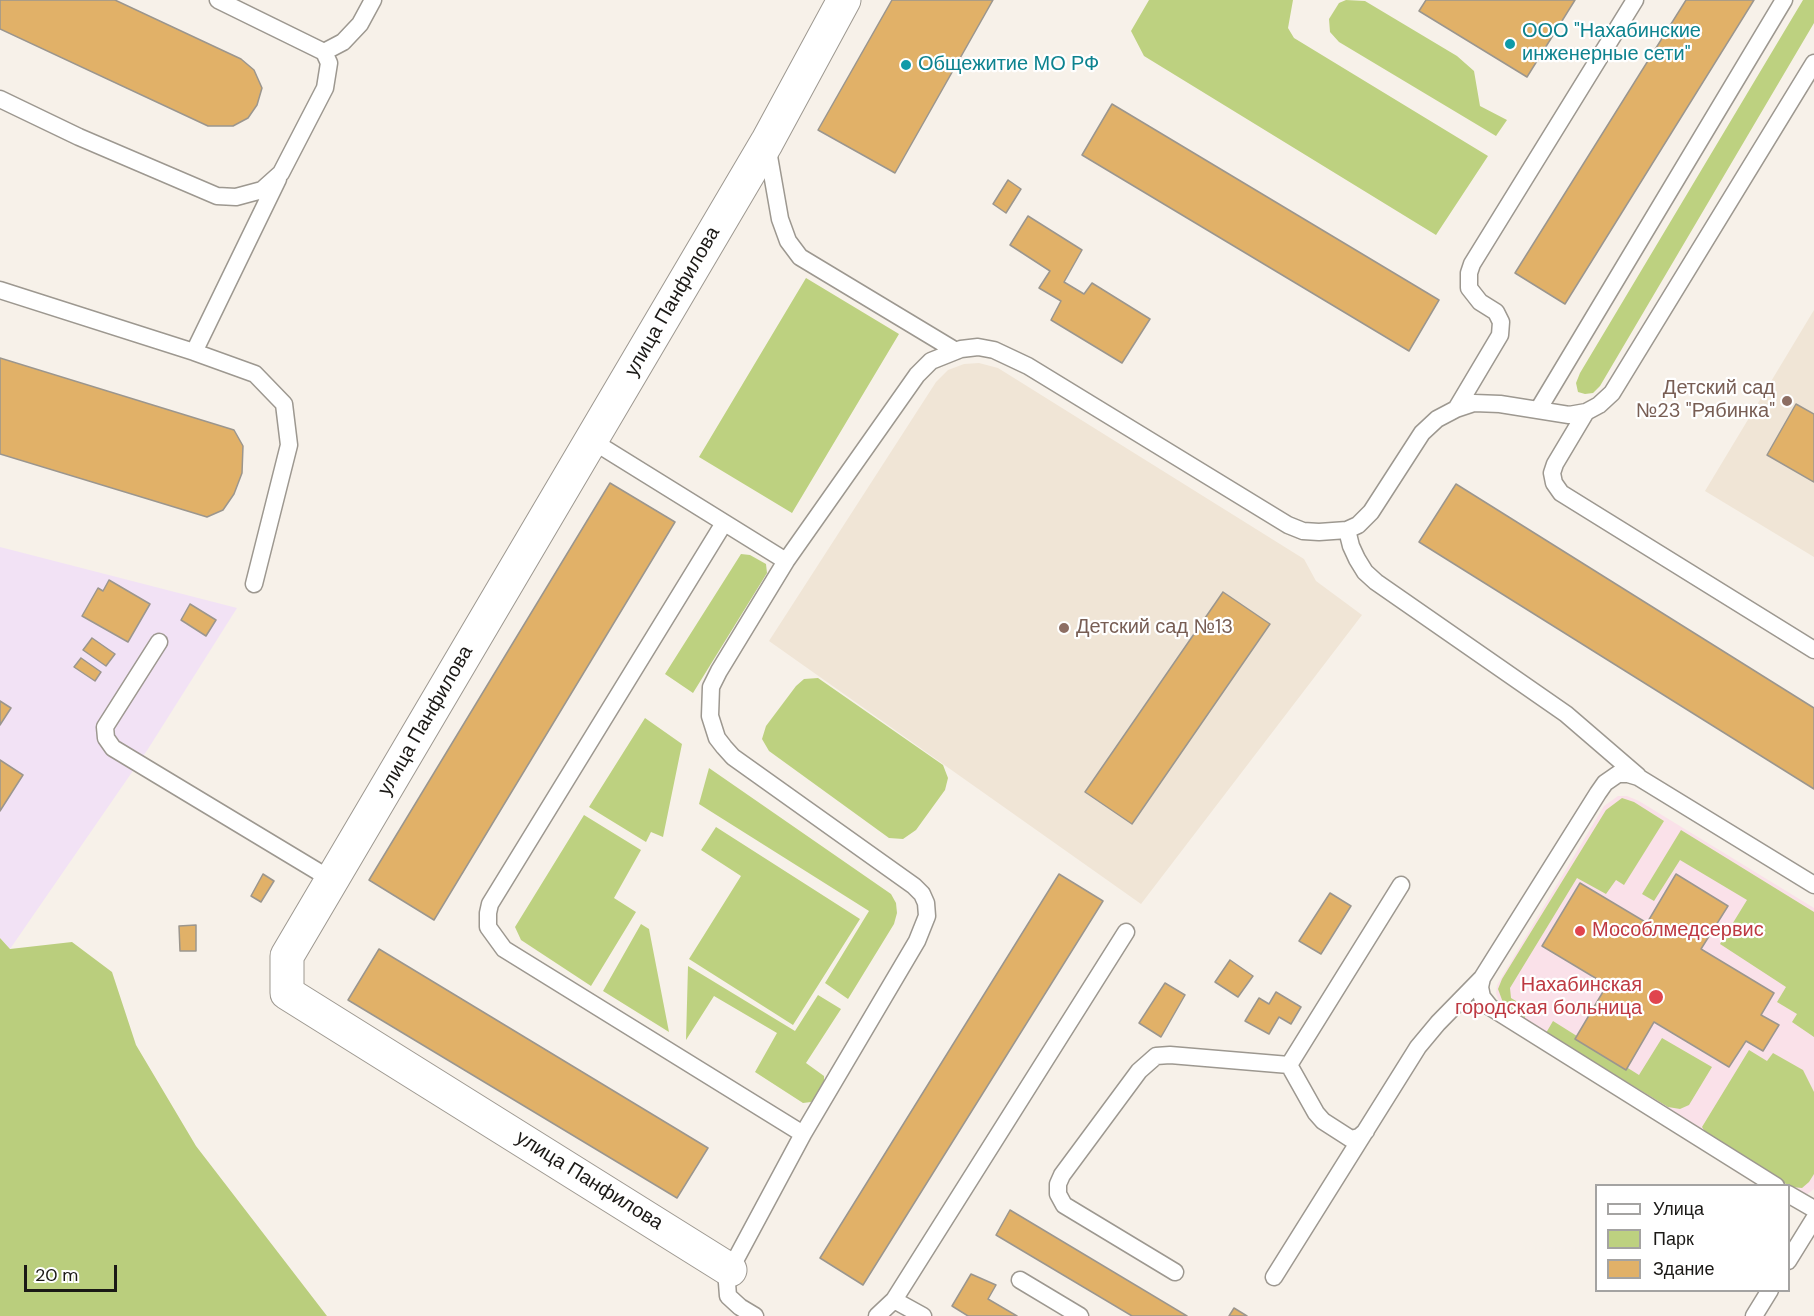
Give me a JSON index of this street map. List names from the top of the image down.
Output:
{
  "streets": {
    "street": ["улица Панфилова"]
  },
  "places": [
    "ООО \"Нахабинские инженерные сети\"",
    "Общежитие МО РФ",
    "Детский сад №23 \"Рябинка\"",
    "Детский сад №13",
    "Мособлмедсервис",
    "Нахабинская городская больница"
  ],
  "legend": ["Улица", "Парк", "Здание"],
  "scale_bar": "20 m"
}
